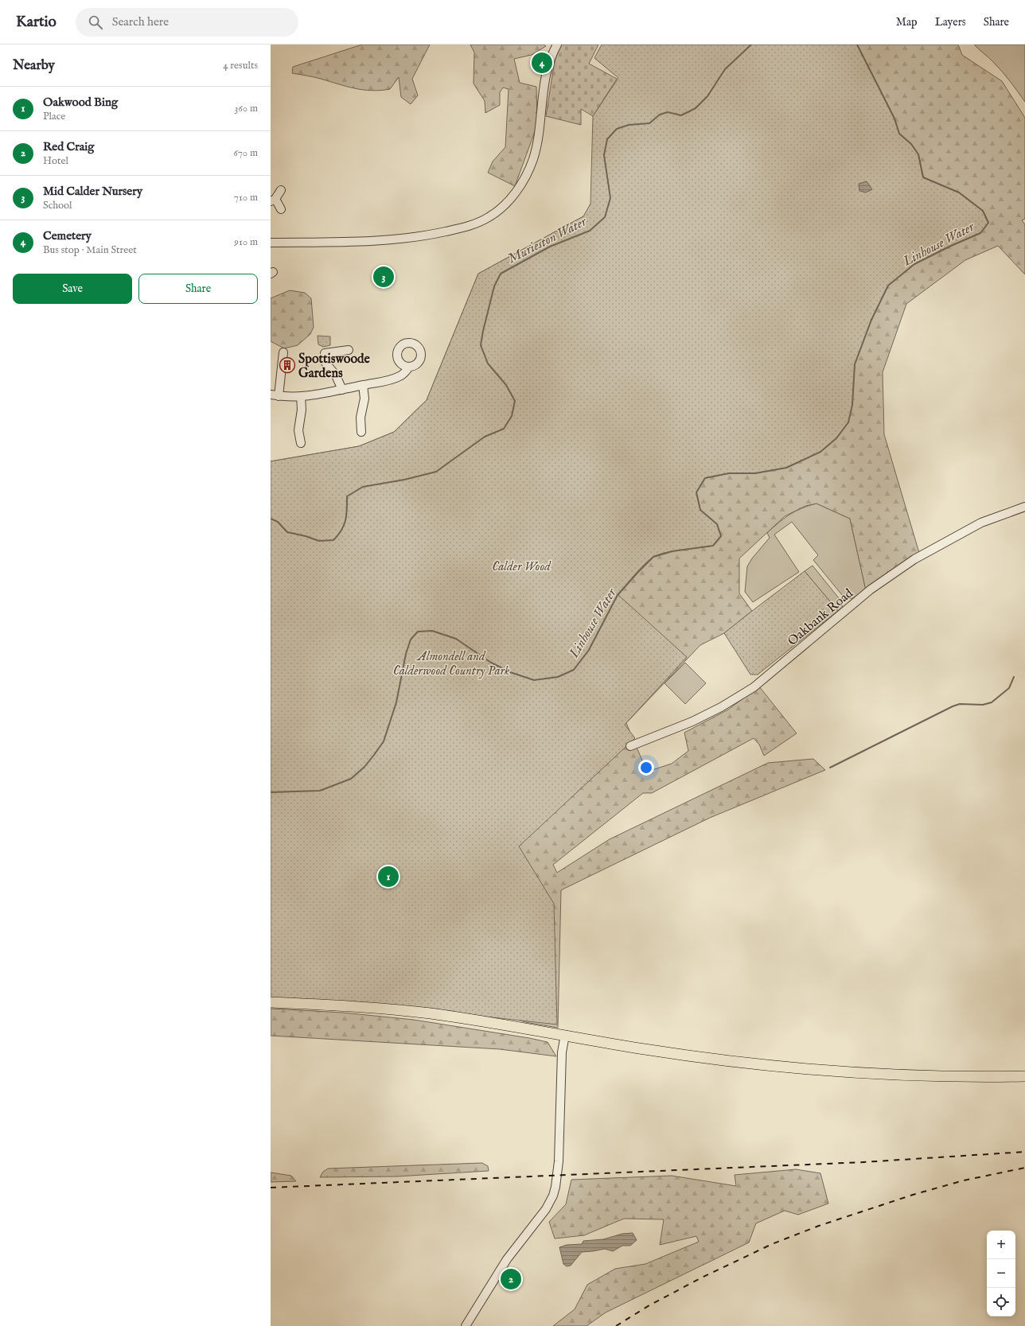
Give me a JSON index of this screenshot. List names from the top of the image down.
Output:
{
  "streets": {
    "street": ["Oakbank Road"]
  },
  "water": ["Murieston Water", "Linhouse Water"],
  "parks": ["Calder Wood", "Almondell and Calderwood Country Park"],
  "places": {
    "building": ["Spottiswoode Gardens"]
  },
  "page": {
    "header": "Kartio",
    "search": "Search here",
    "nav": ["Map", "Layers", "Share"],
    "heading": ["Nearby", "4 results"],
    "pins": [
      "4",
      "3",
      "1",
      "2"
    ],
    "list": [
      {
        "mark": "1",
        "name": "Oakwood Bing",
        "note": "Place",
        "value": "360 m"
      },
      {
        "mark": "2",
        "name": "Red Craig",
        "note": "Hotel",
        "value": "670 m"
      },
      {
        "mark": "3",
        "name": "Mid Calder Nursery",
        "note": "School",
        "value": "710 m"
      },
      {
        "mark": "4",
        "name": "Cemetery",
        "note": "Bus stop · Main Street",
        "value": "910 m"
      }
    ],
    "buttons": ["Save", "Share"],
    "map_buttons": ["+", "−"]
  }
}
